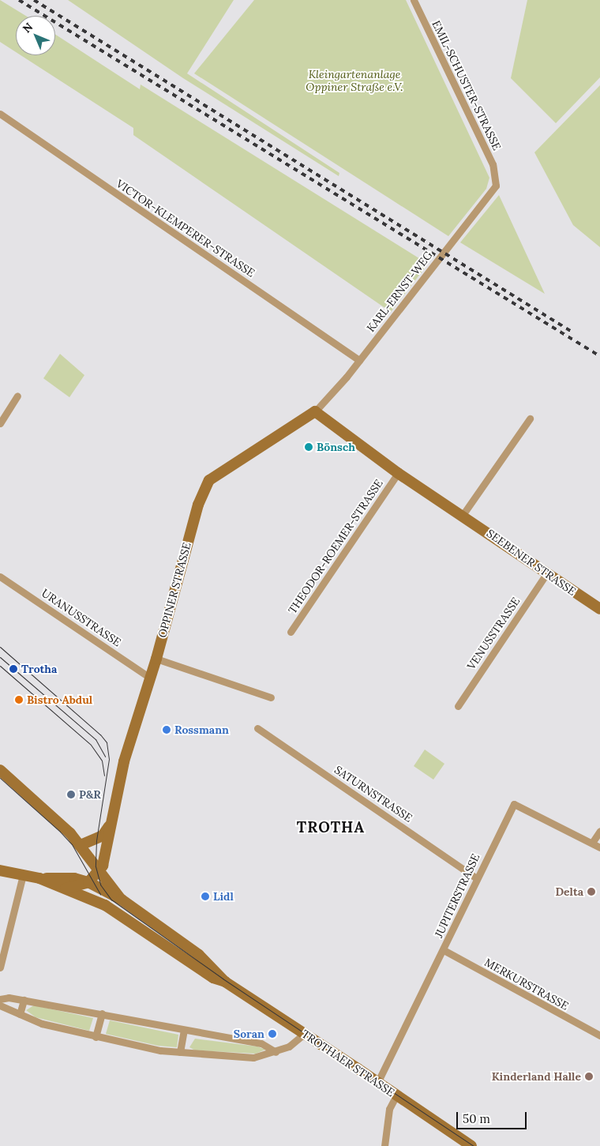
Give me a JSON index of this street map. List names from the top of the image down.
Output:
{
  "streets": {
    "street": [
      "EMIL-SCHUSTER-STRASSE",
      "VICTOR-KLEMPERER-STRASSE",
      "KARL-ERNST-WEG",
      "THEODOR-ROEMER-STRASSE",
      "SEEBENER STRASSE",
      "OPPINER STRASSE",
      "URANUSSTRASSE",
      "VENUSSTRASSE",
      "SATURNSTRASSE",
      "JUPITERSTRASSE",
      "MERKURSTRASSE",
      "TROTHAER STRASSE"
    ]
  },
  "crossings": [
    ["EMIL-SCHUSTER-STRASSE", "KARL-ERNST-WEG"],
    ["VICTOR-KLEMPERER-STRASSE", "KARL-ERNST-WEG"],
    ["KARL-ERNST-WEG", "SEEBENER STRASSE"],
    ["KARL-ERNST-WEG", "OPPINER STRASSE"],
    ["THEODOR-ROEMER-STRASSE", "SEEBENER STRASSE"],
    ["SEEBENER STRASSE", "OPPINER STRASSE"],
    ["SEEBENER STRASSE", "VENUSSTRASSE"],
    ["OPPINER STRASSE", "URANUSSTRASSE"],
    ["OPPINER STRASSE", "TROTHAER STRASSE"],
    ["SATURNSTRASSE", "JUPITERSTRASSE"],
    ["JUPITERSTRASSE", "MERKURSTRASSE"],
    ["JUPITERSTRASSE", "TROTHAER STRASSE"]
  ],
  "districts": ["TROTHA"],
  "parks": ["Kleingartenanlage Oppiner Straße e.V."],
  "places": [
    "Bönsch",
    "Trotha",
    "Bistro Abdul",
    "Rossmann",
    "P&R",
    "Delta",
    "Lidl",
    "Soran",
    "Kinderland Halle"
  ],
  "scale_bar": "50 m",
  "north": "top left"
}
